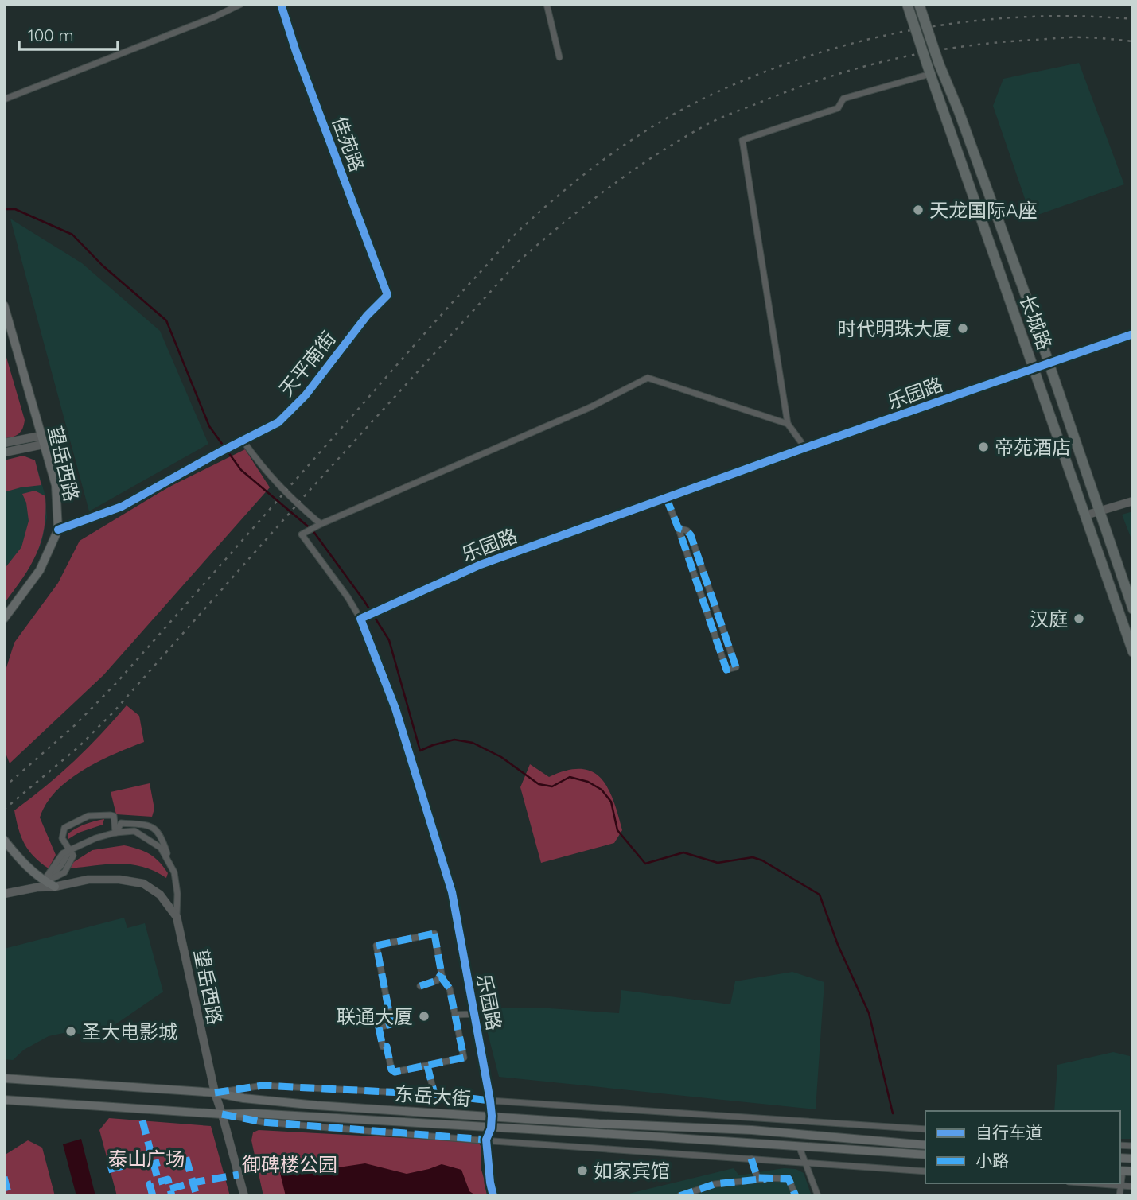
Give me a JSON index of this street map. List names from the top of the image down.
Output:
{
  "streets": {
    "main road": ["长城路", "望岳西路", "东岳大街"],
    "street": ["佳苑路", "天平南街", "乐园路"]
  },
  "crossings": [
    ["佳苑路", "天平南街"],
    ["长城路", "乐园路"],
    ["天平南街", "望岳西路"],
    ["乐园路", "东岳大街"],
    ["望岳西路", "东岳大街"]
  ],
  "parks": ["泰山广场", "御碑楼公园"],
  "places": [
    "天龙国际A座",
    "时代明珠大厦",
    "帝苑酒店",
    "汉庭",
    "联通大厦",
    "圣大电影城",
    "如家宾馆"
  ],
  "legend": ["自行车道", "小路"],
  "scale_bar": "100 m"
}
